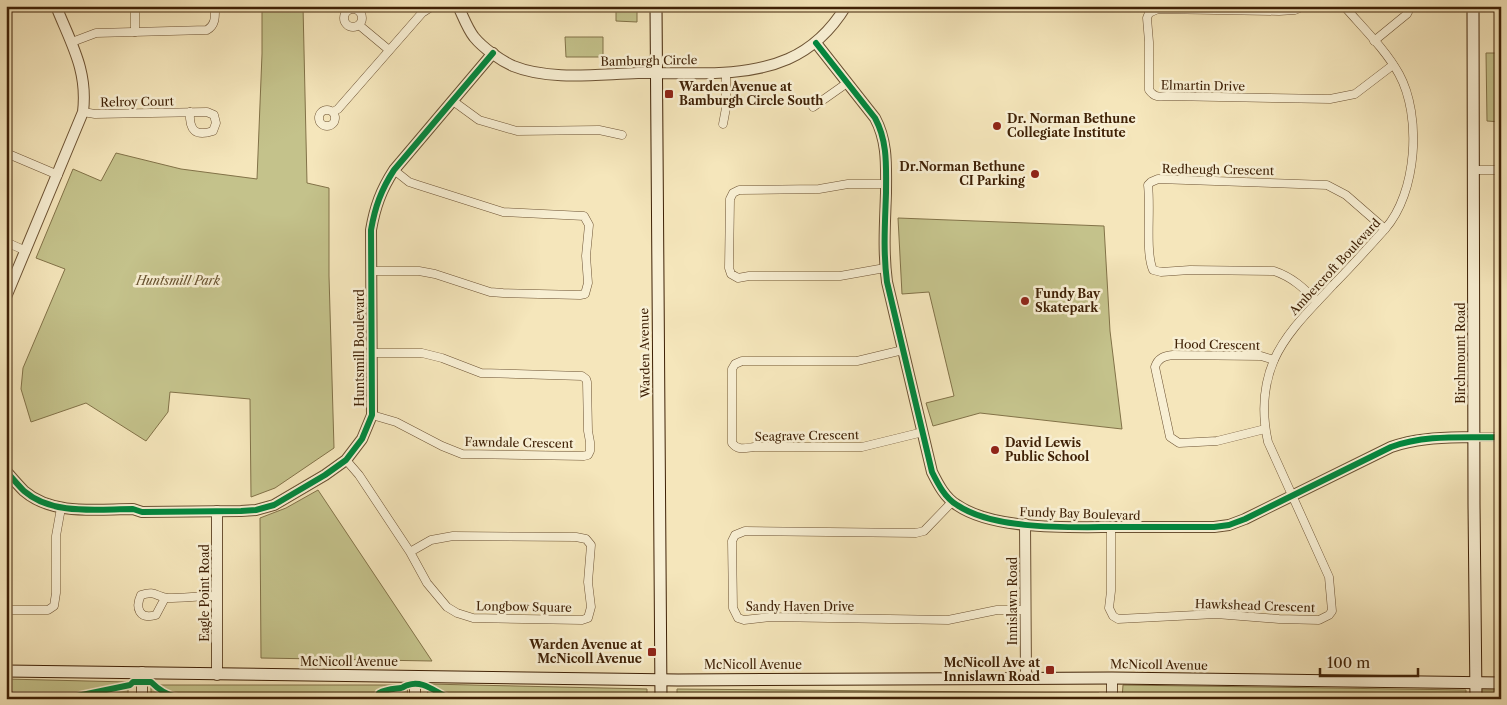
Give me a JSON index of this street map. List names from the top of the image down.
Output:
{
  "streets": {
    "main road": ["Warden Avenue", "Birchmount Road", "McNicoll Avenue"],
    "street": [
      "Bamburgh Circle",
      "Elmartin Drive",
      "Relroy Court",
      "Redheugh Crescent",
      "Ambercroft Boulevard",
      "Hood Crescent",
      "Huntsmill Boulevard",
      "Seagrave Crescent",
      "Fawndale Crescent",
      "Fundy Bay Boulevard",
      "Eagle Point Road",
      "Innislawn Road",
      "Hawkshead Crescent",
      "Longbow Square",
      "Sandy Haven Drive"
    ]
  },
  "crossings": [
    ["Bamburgh Circle", "Huntsmill Boulevard"],
    ["Bamburgh Circle", "Warden Avenue"],
    ["Bamburgh Circle", "Fundy Bay Boulevard"],
    ["Elmartin Drive", "Ambercroft Boulevard"],
    ["Redheugh Crescent", "Ambercroft Boulevard"],
    ["Ambercroft Boulevard", "Hood Crescent"],
    ["Ambercroft Boulevard", "Fundy Bay Boulevard"],
    ["Ambercroft Boulevard", "Hawkshead Crescent"],
    ["Huntsmill Boulevard", "Fawndale Crescent"],
    ["Huntsmill Boulevard", "Eagle Point Road"],
    ["Huntsmill Boulevard", "Longbow Square"],
    ["Warden Avenue", "McNicoll Avenue"],
    ["Birchmount Road", "Fundy Bay Boulevard"],
    ["Birchmount Road", "McNicoll Avenue"],
    ["Seagrave Crescent", "Fundy Bay Boulevard"],
    ["Fundy Bay Boulevard", "Innislawn Road"],
    ["Fundy Bay Boulevard", "Hawkshead Crescent"],
    ["Fundy Bay Boulevard", "Sandy Haven Drive"],
    ["Eagle Point Road", "McNicoll Avenue"],
    ["Innislawn Road", "Sandy Haven Drive"],
    ["Innislawn Road", "McNicoll Avenue"]
  ],
  "parks": ["Huntsmill Park"],
  "places": {
    "transit": ["Warden Avenue at Bamburgh Circle South", "Warden Avenue at McNicoll Avenue", "McNicoll Ave at Innislawn Road"],
    "other": [
      "Dr. Norman Bethune Collegiate Institute",
      "Dr.Norman Bethune CI Parking",
      "Fundy Bay Skatepark",
      "David Lewis Public School"
    ]
  },
  "scale_bar": "100 m"
}
